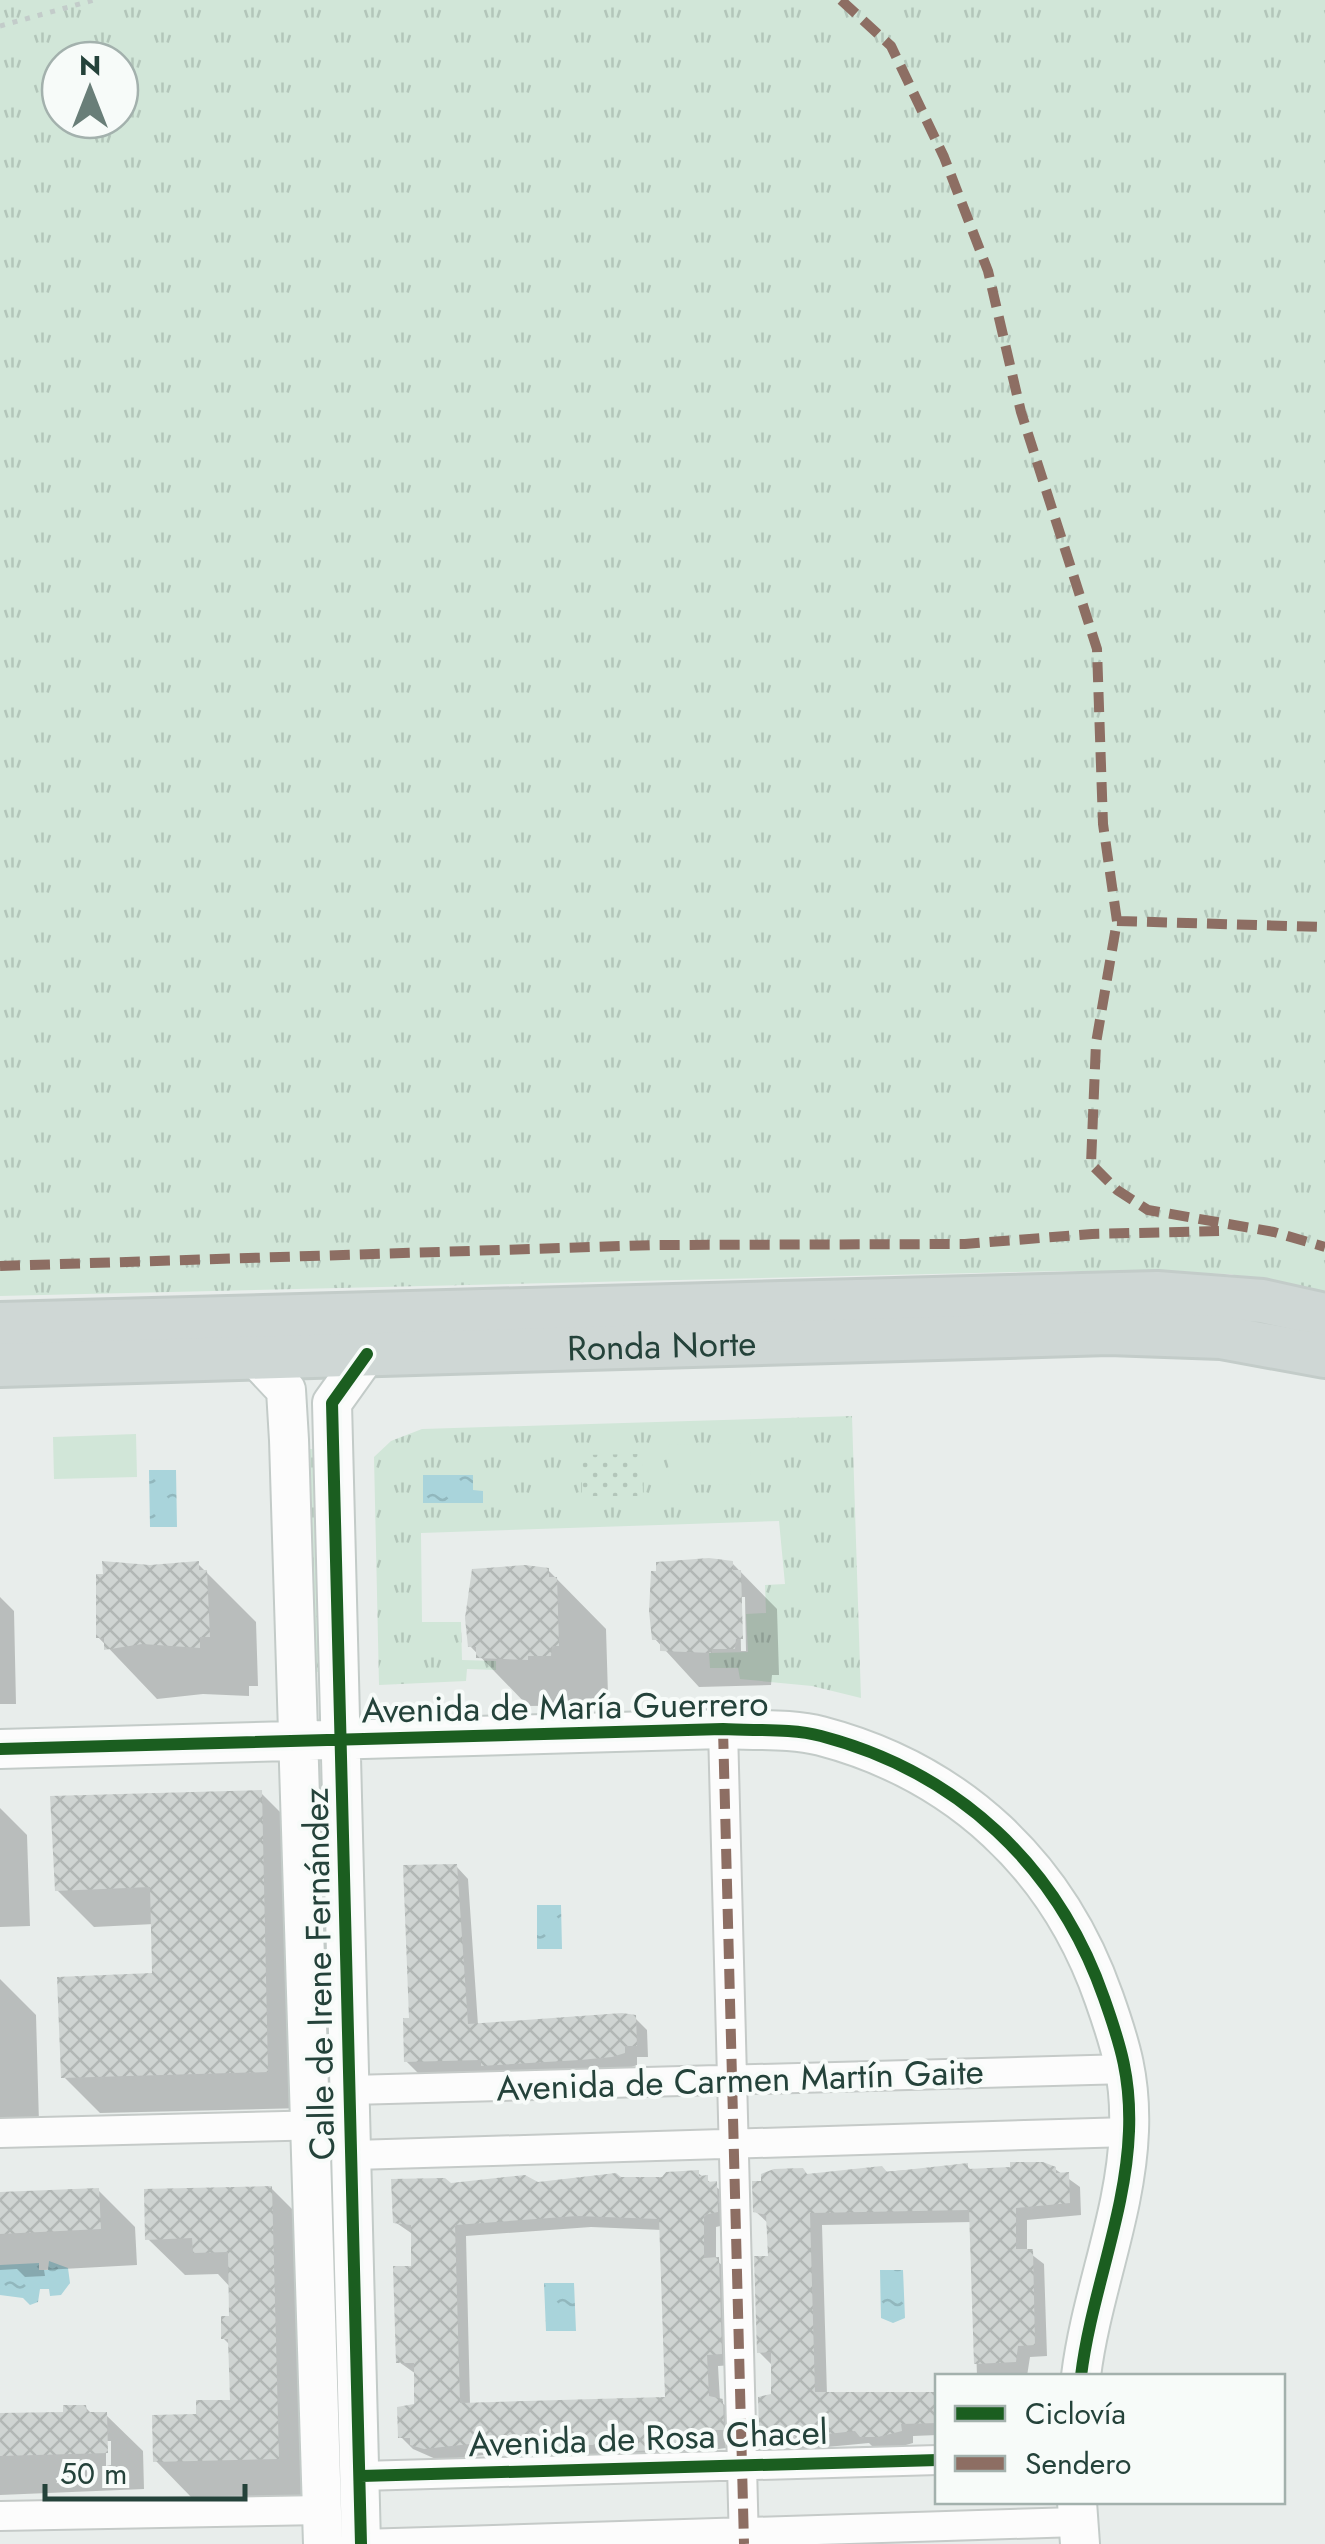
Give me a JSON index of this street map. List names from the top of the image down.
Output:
{
  "streets": {
    "main road": ["Ronda Norte"],
    "street": [
      "Avenida de María Guerrero",
      "Calle de Irene Fernández",
      "Avenida de Carmen Martín Gaite",
      "Avenida de Rosa Chacel"
    ]
  },
  "crossings": [
    ["Ronda Norte", "Calle de Irene Fernández"],
    ["Avenida de María Guerrero", "Calle de Irene Fernández"],
    ["Avenida de María Guerrero", "Avenida de Carmen Martín Gaite"],
    ["Calle de Irene Fernández", "Avenida de Carmen Martín Gaite"],
    ["Calle de Irene Fernández", "Avenida de Rosa Chacel"]
  ],
  "legend": ["Ciclovía", "Sendero"],
  "scale_bar": "50 m",
  "north": "top"
}
